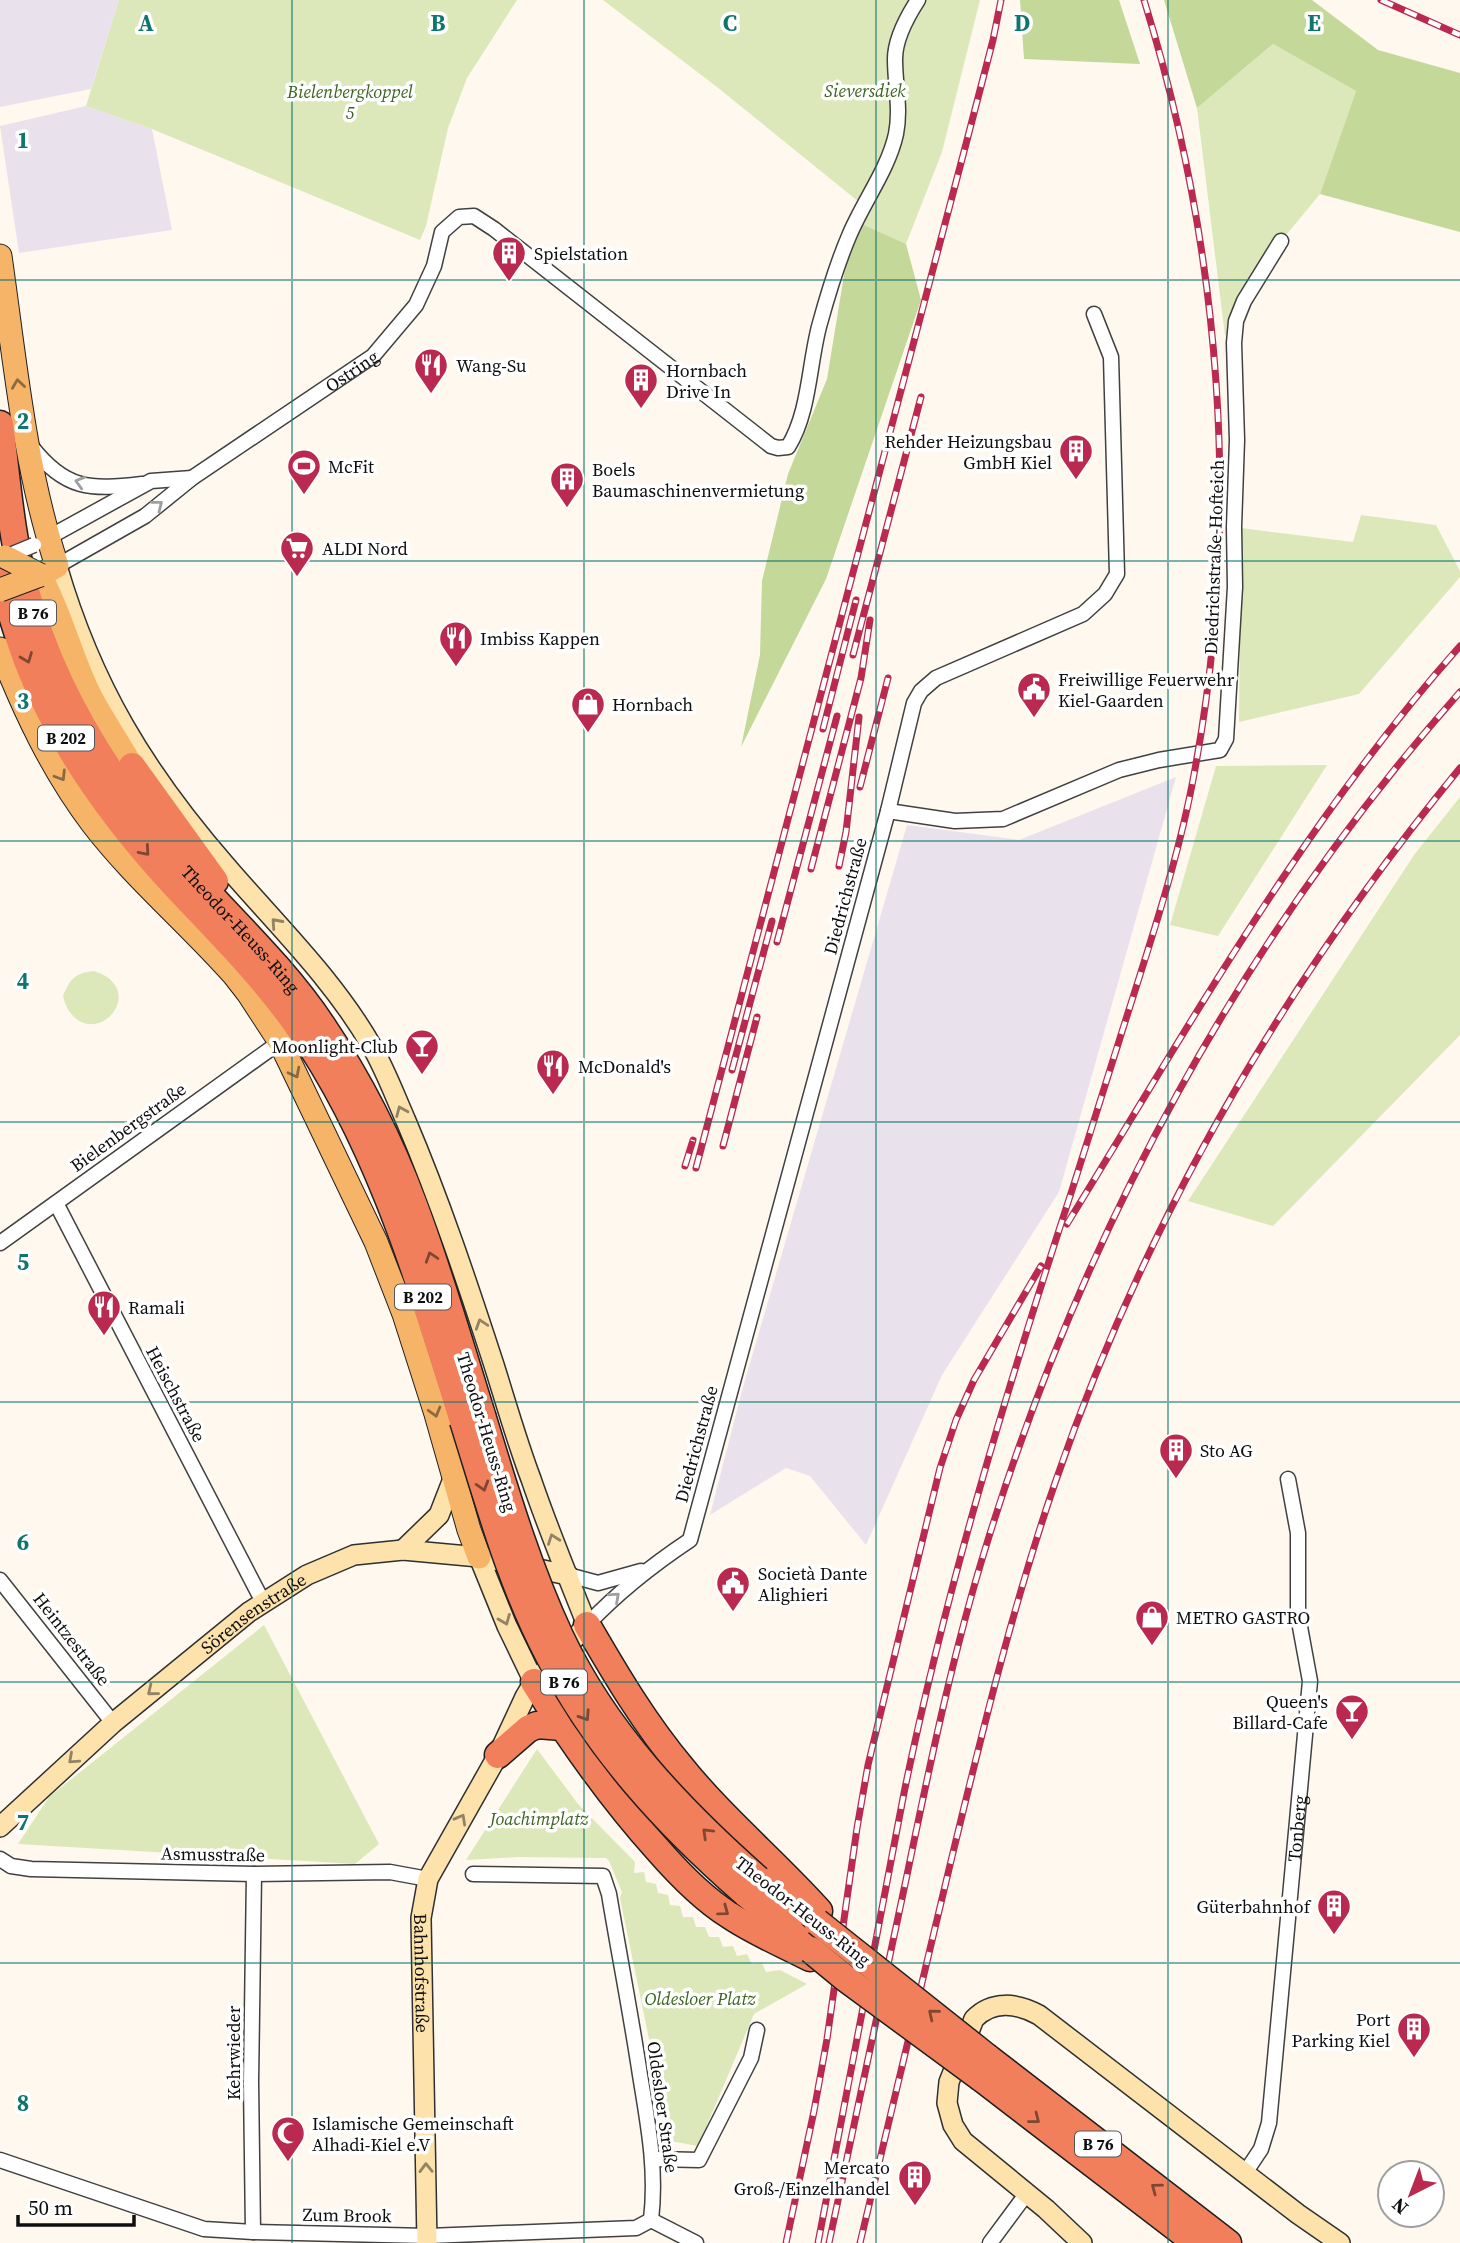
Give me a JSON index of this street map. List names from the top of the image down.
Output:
{
  "streets": {
    "highway": ["B 76", "B 202", "Theodor-Heuss-Ring"],
    "main road": ["Ostring", "Sörensenstraße", "Bahnhofstraße"],
    "street": [
      "Diedrichstraße-Hofteich",
      "Diedrichstraße",
      "Bielenbergstraße",
      "Heischstraße",
      "Heintzestraße",
      "Tonberg",
      "Asmusstraße",
      "Kehrwieder",
      "Oldesloer Straße",
      "Zum Brook"
    ]
  },
  "crossings": [
    ["Ostring", "Theodor-Heuss-Ring"],
    ["Diedrichstraße-Hofteich", "Diedrichstraße"],
    ["B 76", "Diedrichstraße"],
    ["B 76", "Theodor-Heuss-Ring"],
    ["B 76", "Bahnhofstraße"],
    ["Diedrichstraße", "Theodor-Heuss-Ring"],
    ["Diedrichstraße", "Sörensenstraße"],
    ["Diedrichstraße", "Bahnhofstraße"],
    ["Theodor-Heuss-Ring", "Bielenbergstraße"],
    ["Theodor-Heuss-Ring", "Sörensenstraße"],
    ["Theodor-Heuss-Ring", "Bahnhofstraße"],
    ["Bielenbergstraße", "Heischstraße"],
    ["Heischstraße", "Sörensenstraße"],
    ["Sörensenstraße", "Heintzestraße"],
    ["Asmusstraße", "Bahnhofstraße"],
    ["Asmusstraße", "Kehrwieder"],
    ["Bahnhofstraße", "Zum Brook"],
    ["Kehrwieder", "Zum Brook"],
    ["Oldesloer Straße", "Zum Brook"]
  ],
  "one_way": ["Sörensenstraße", "Bahnhofstraße"],
  "parks": [
    "Sieversdiek",
    "Bielenbergkoppel 5",
    "Joachimplatz",
    "Oldesloer Platz"
  ],
  "places": {
    "building": [
      "Spielstation",
      "Hornbach Drive In",
      "Rehder Heizungsbau GmbH Kiel",
      "Boels Baumaschinenvermietung",
      "Sto AG",
      "Güterbahnhof",
      "Port Parking Kiel",
      "Mercato Groß-/Einzelhandel"
    ],
    "restaurant": [
      "Wang-Su",
      "Imbiss Kappen",
      "McDonald's",
      "Ramali"
    ],
    "sports": ["McFit"],
    "supermarket": ["ALDI Nord"],
    "public building": ["Freiwillige Feuerwehr Kiel-Gaarden", "Società Dante Alighieri"],
    "shop": ["Hornbach", "METRO GASTRO"],
    "bar": ["Moonlight-Club", "Queen's Billard-Cafe"],
    "mosque": ["Islamische Gemeinschaft Alhadi-Kiel e.V"]
  },
  "scale_bar": "50 m",
  "north": "bottom left",
  "grid": {
    "columns": [
      "A",
      "B",
      "C",
      "D",
      "E"
    ],
    "rows": [
      "1",
      "2",
      "3",
      "4",
      "5",
      "6",
      "7",
      "8"
    ]
  }
}
